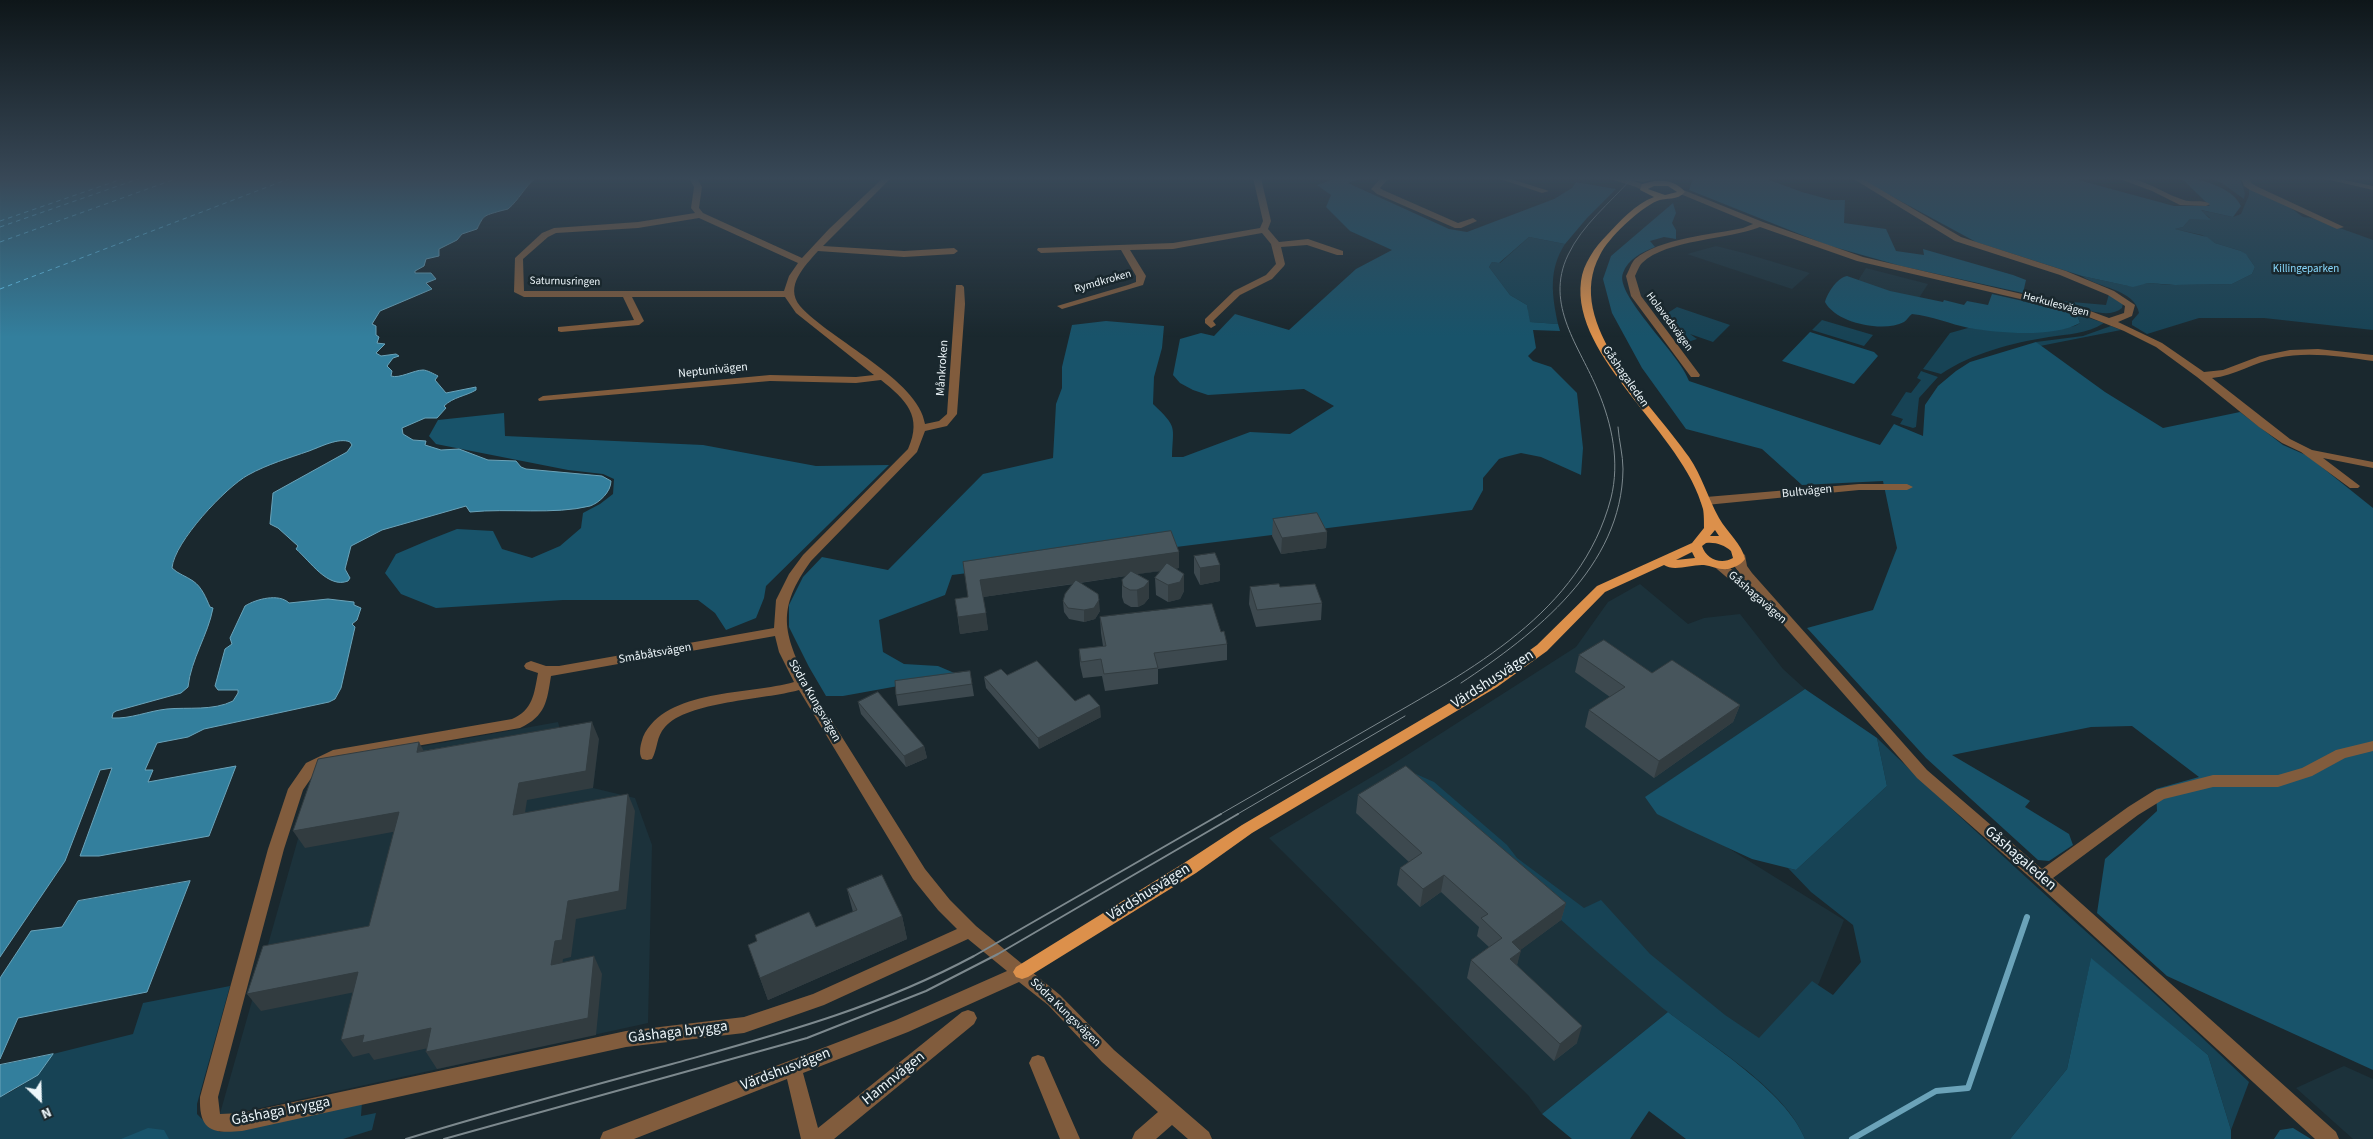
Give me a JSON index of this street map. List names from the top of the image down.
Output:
{
  "streets": {
    "main road": ["Gåshagaleden", "Värdshusvägen"],
    "street": [
      "Saturnusringen",
      "Rymdkroken",
      "Herkulesvägen",
      "Holavedsvägen",
      "Månkroken",
      "Neptunivägen",
      "Bultvägen",
      "Gåshagavägen",
      "Småbåtsvägen",
      "Södra Kungsvägen",
      "Gåshaga brygga",
      "Hamnvägen"
    ]
  },
  "crossings": [
    ["Månkroken", "Södra Kungsvägen"],
    ["Gåshagaleden", "Bultvägen"],
    ["Gåshagaleden", "Gåshagavägen"],
    ["Gåshagaleden", "Värdshusvägen"],
    ["Gåshagavägen", "Värdshusvägen"],
    ["Småbåtsvägen", "Södra Kungsvägen"],
    ["Småbåtsvägen", "Gåshaga brygga"],
    ["Värdshusvägen", "Södra Kungsvägen"],
    ["Södra Kungsvägen", "Gåshaga brygga"]
  ],
  "parks": ["Killingeparken"],
  "north": "bottom right"
}
